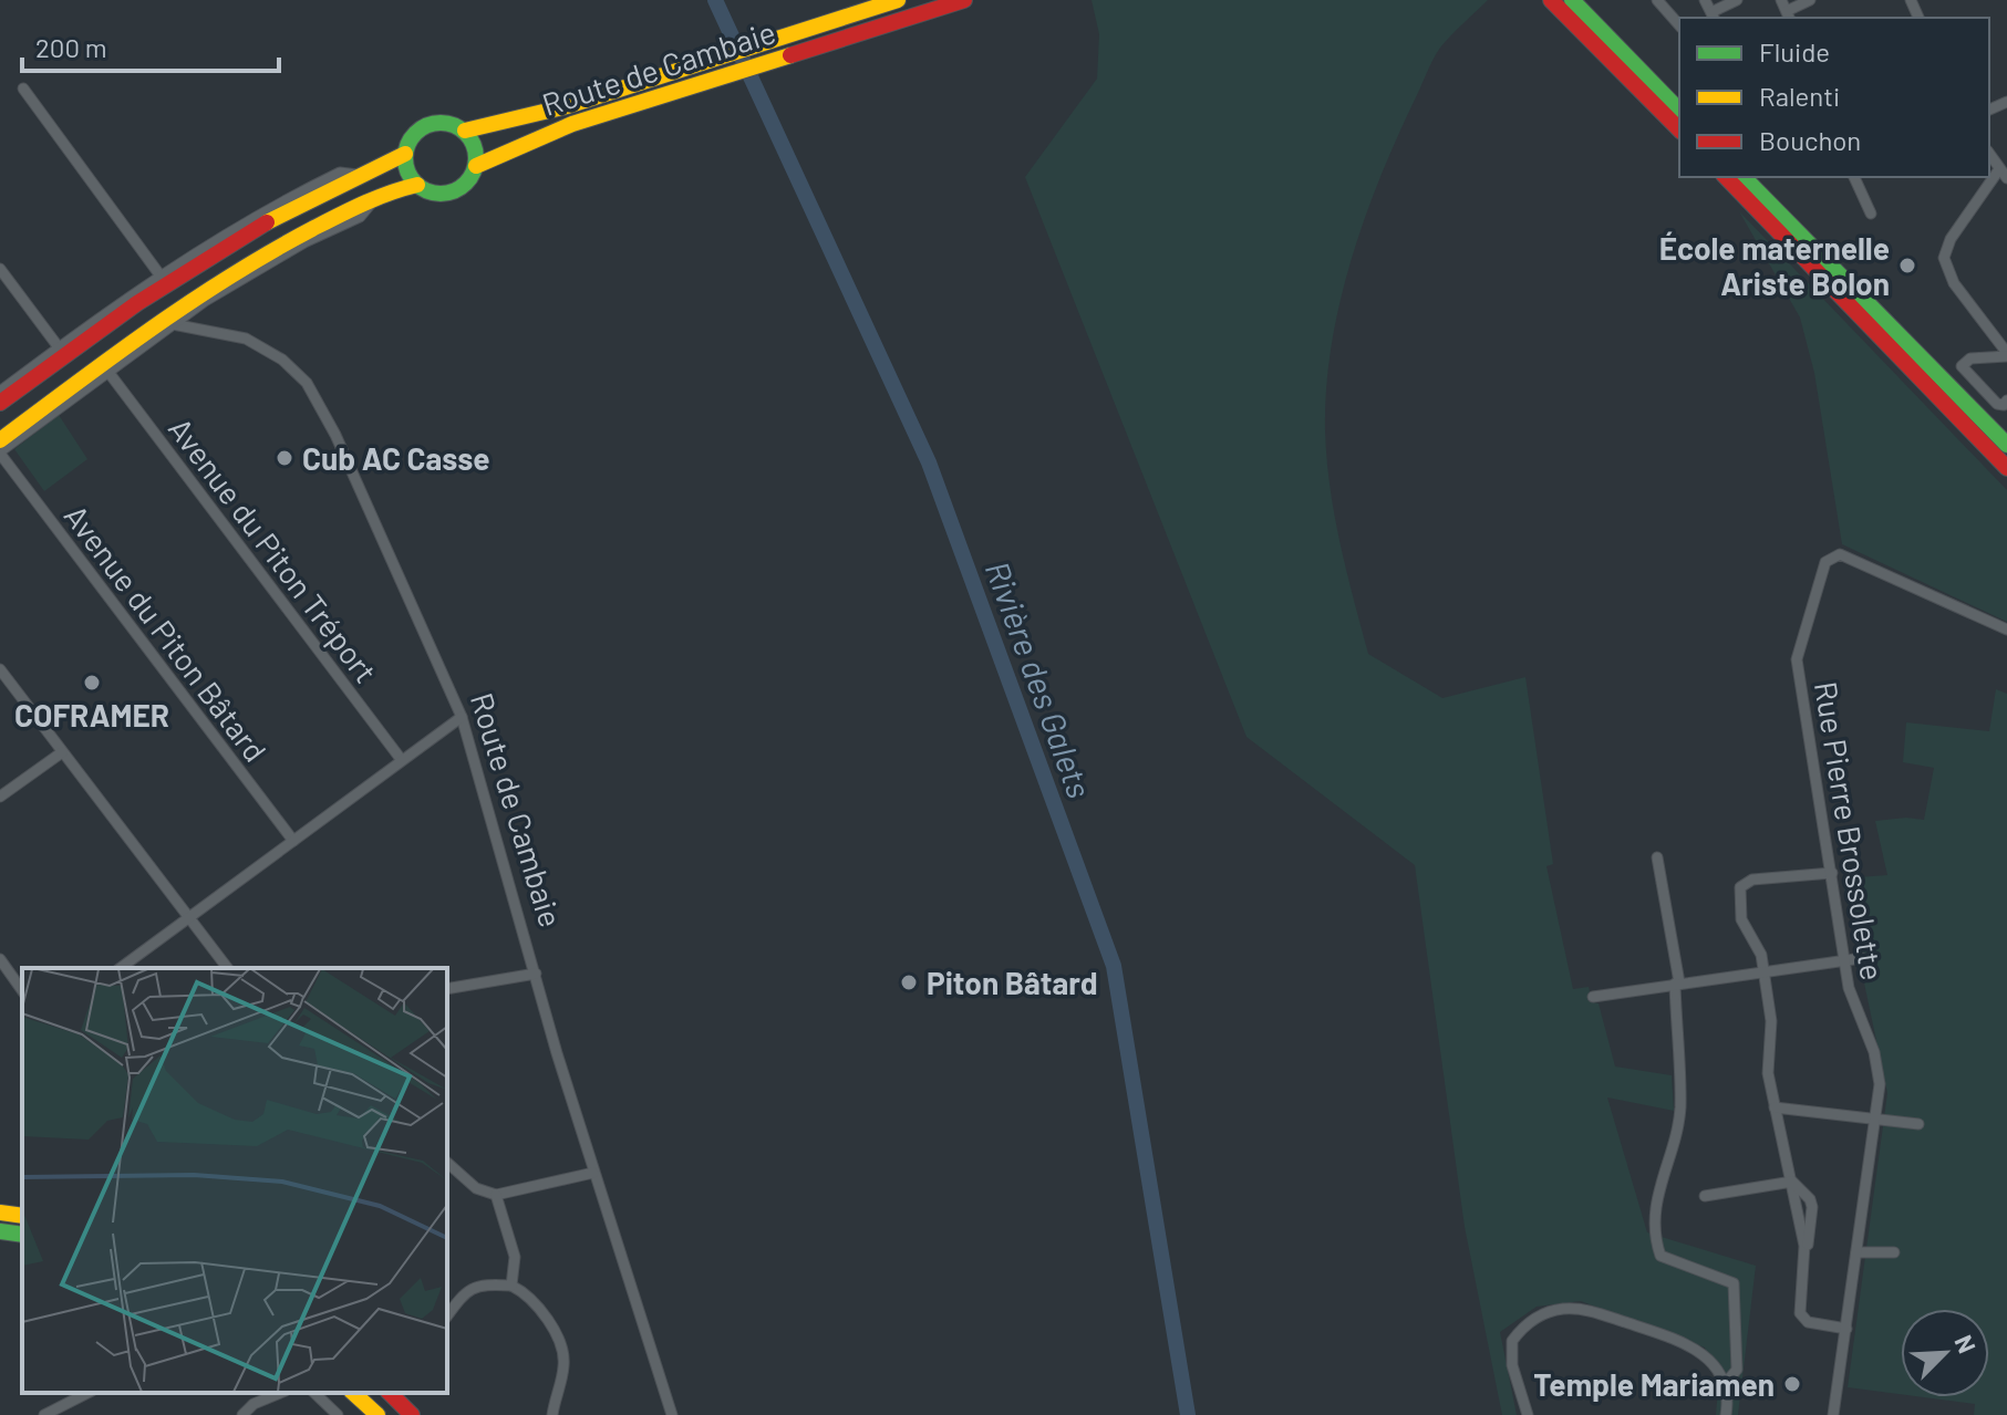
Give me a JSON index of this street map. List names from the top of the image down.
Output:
{
  "streets": {
    "main road": ["Route de Cambaie"],
    "street": ["Avenue du Piton Tréport", "Avenue du Piton Bâtard", "Rue Pierre Brossolette"]
  },
  "water": ["Rivière des Galets"],
  "places": [
    "École maternelle Ariste Bolon",
    "Cub AC Casse",
    "COFRAMER",
    "Piton Bâtard",
    "Temple Mariamen"
  ],
  "legend": ["Fluide", "Ralenti", "Bouchon"],
  "scale_bar": "200 m",
  "north": "top right"
}
